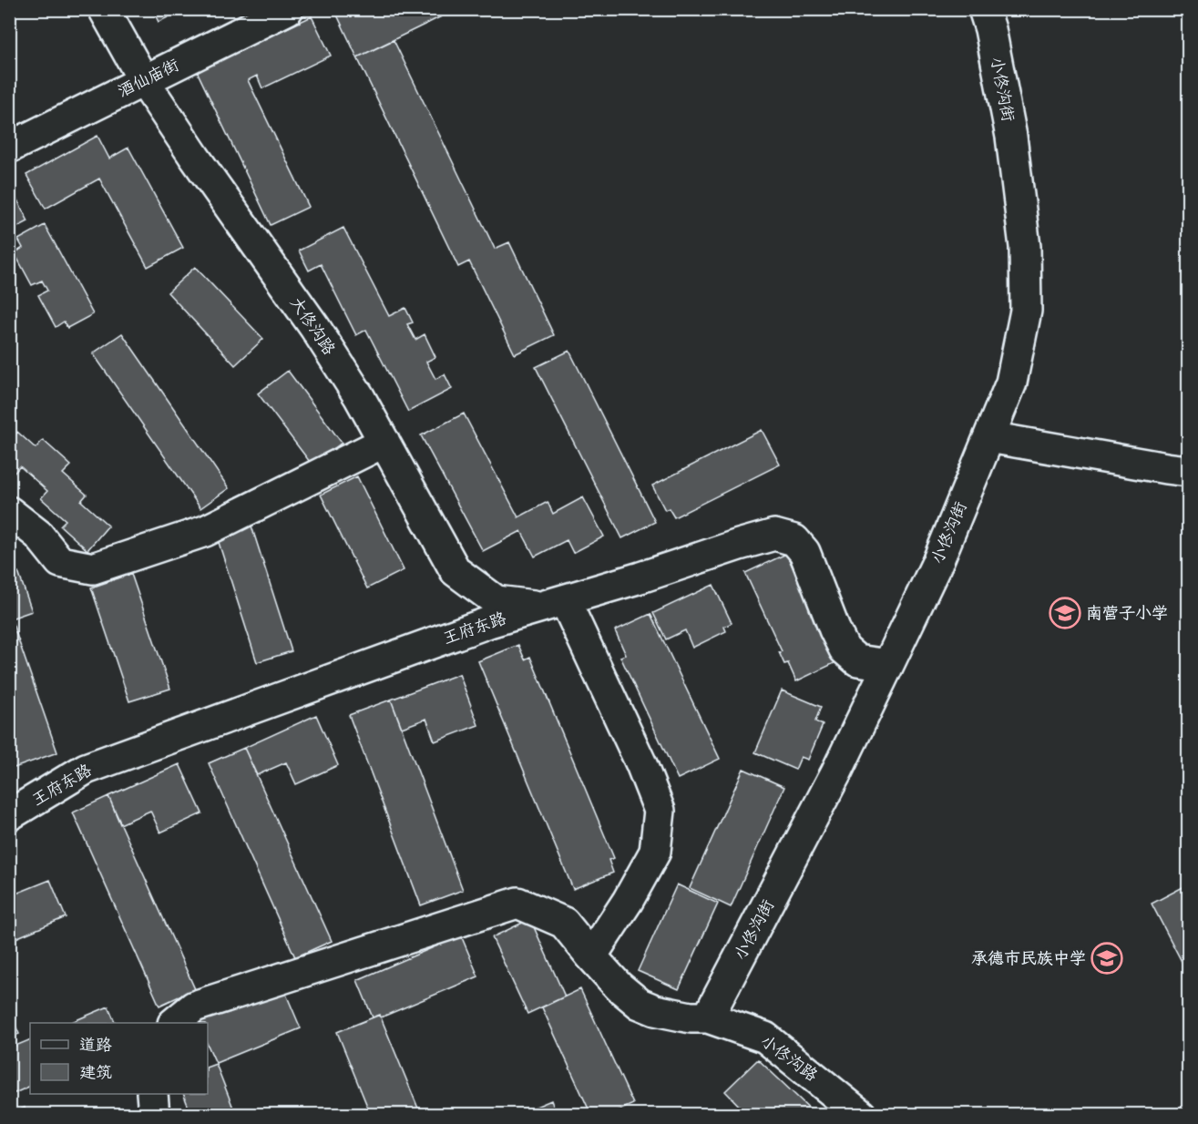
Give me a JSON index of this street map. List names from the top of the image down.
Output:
{
  "streets": {
    "street": [
      "酒仙庙街",
      "小佟沟街",
      "大佟沟路",
      "王府东路",
      "小佟沟路"
    ]
  },
  "crossings": [
    ["酒仙庙街", "大佟沟路"],
    ["小佟沟街", "王府东路"],
    ["小佟沟街", "小佟沟路"],
    ["大佟沟路", "王府东路"]
  ],
  "places": {
    "school or university": ["南营子小学", "承德市民族中学"]
  },
  "legend": ["道路", "建筑"]
}
